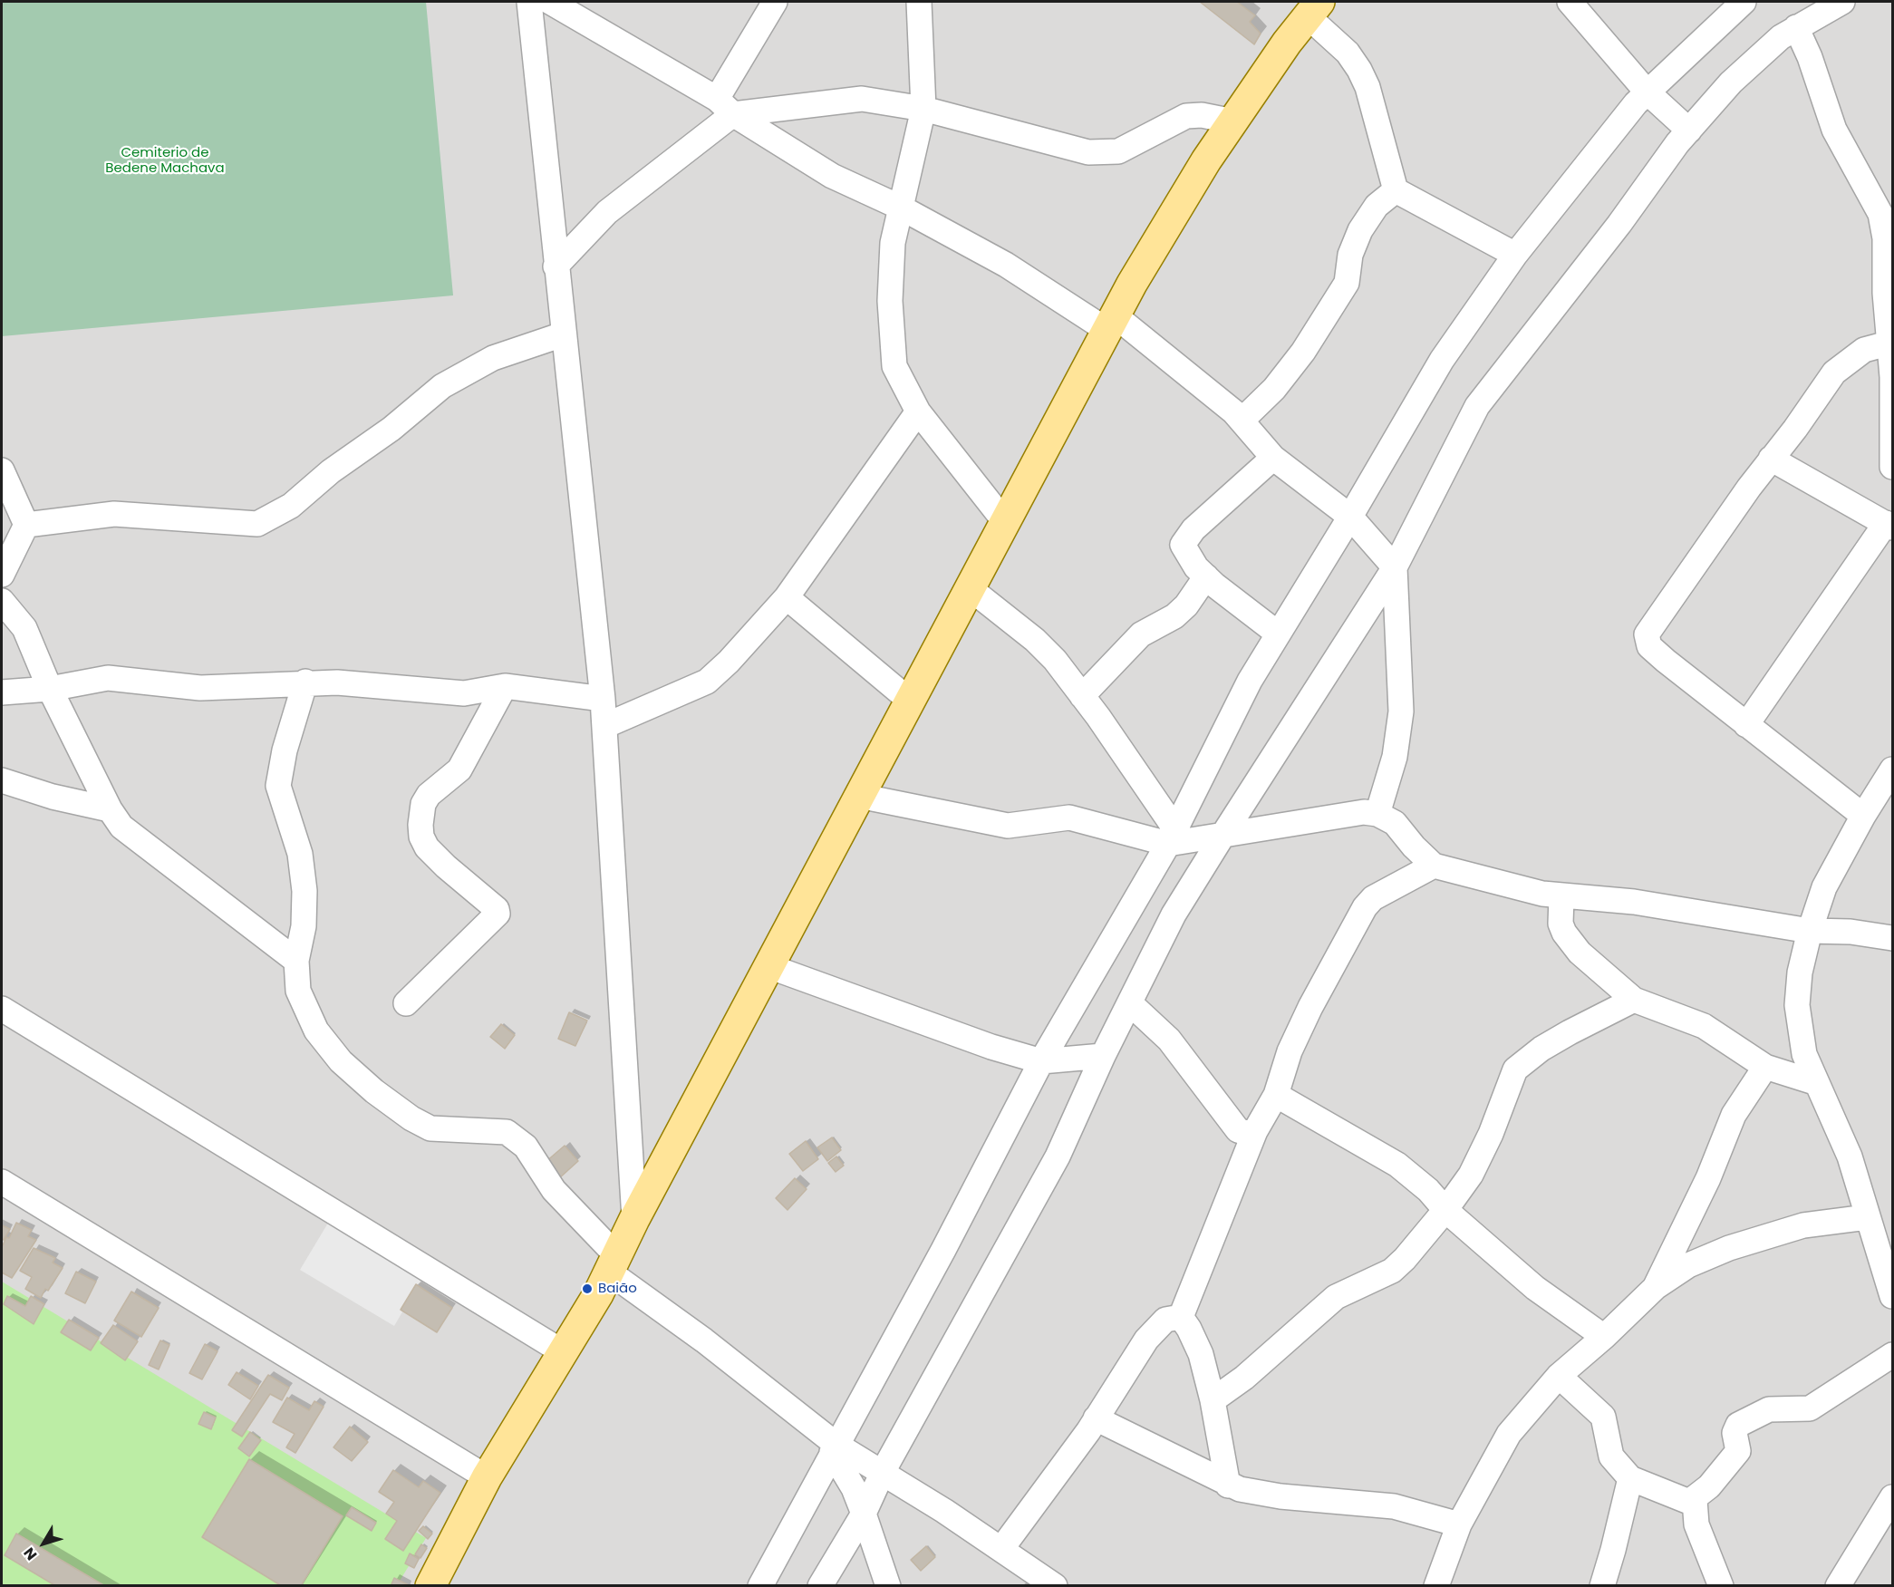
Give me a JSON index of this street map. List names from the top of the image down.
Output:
{
  "parks": ["Cemiterio de Bedene Machava"],
  "places": ["Baião"],
  "north": "bottom left"
}
